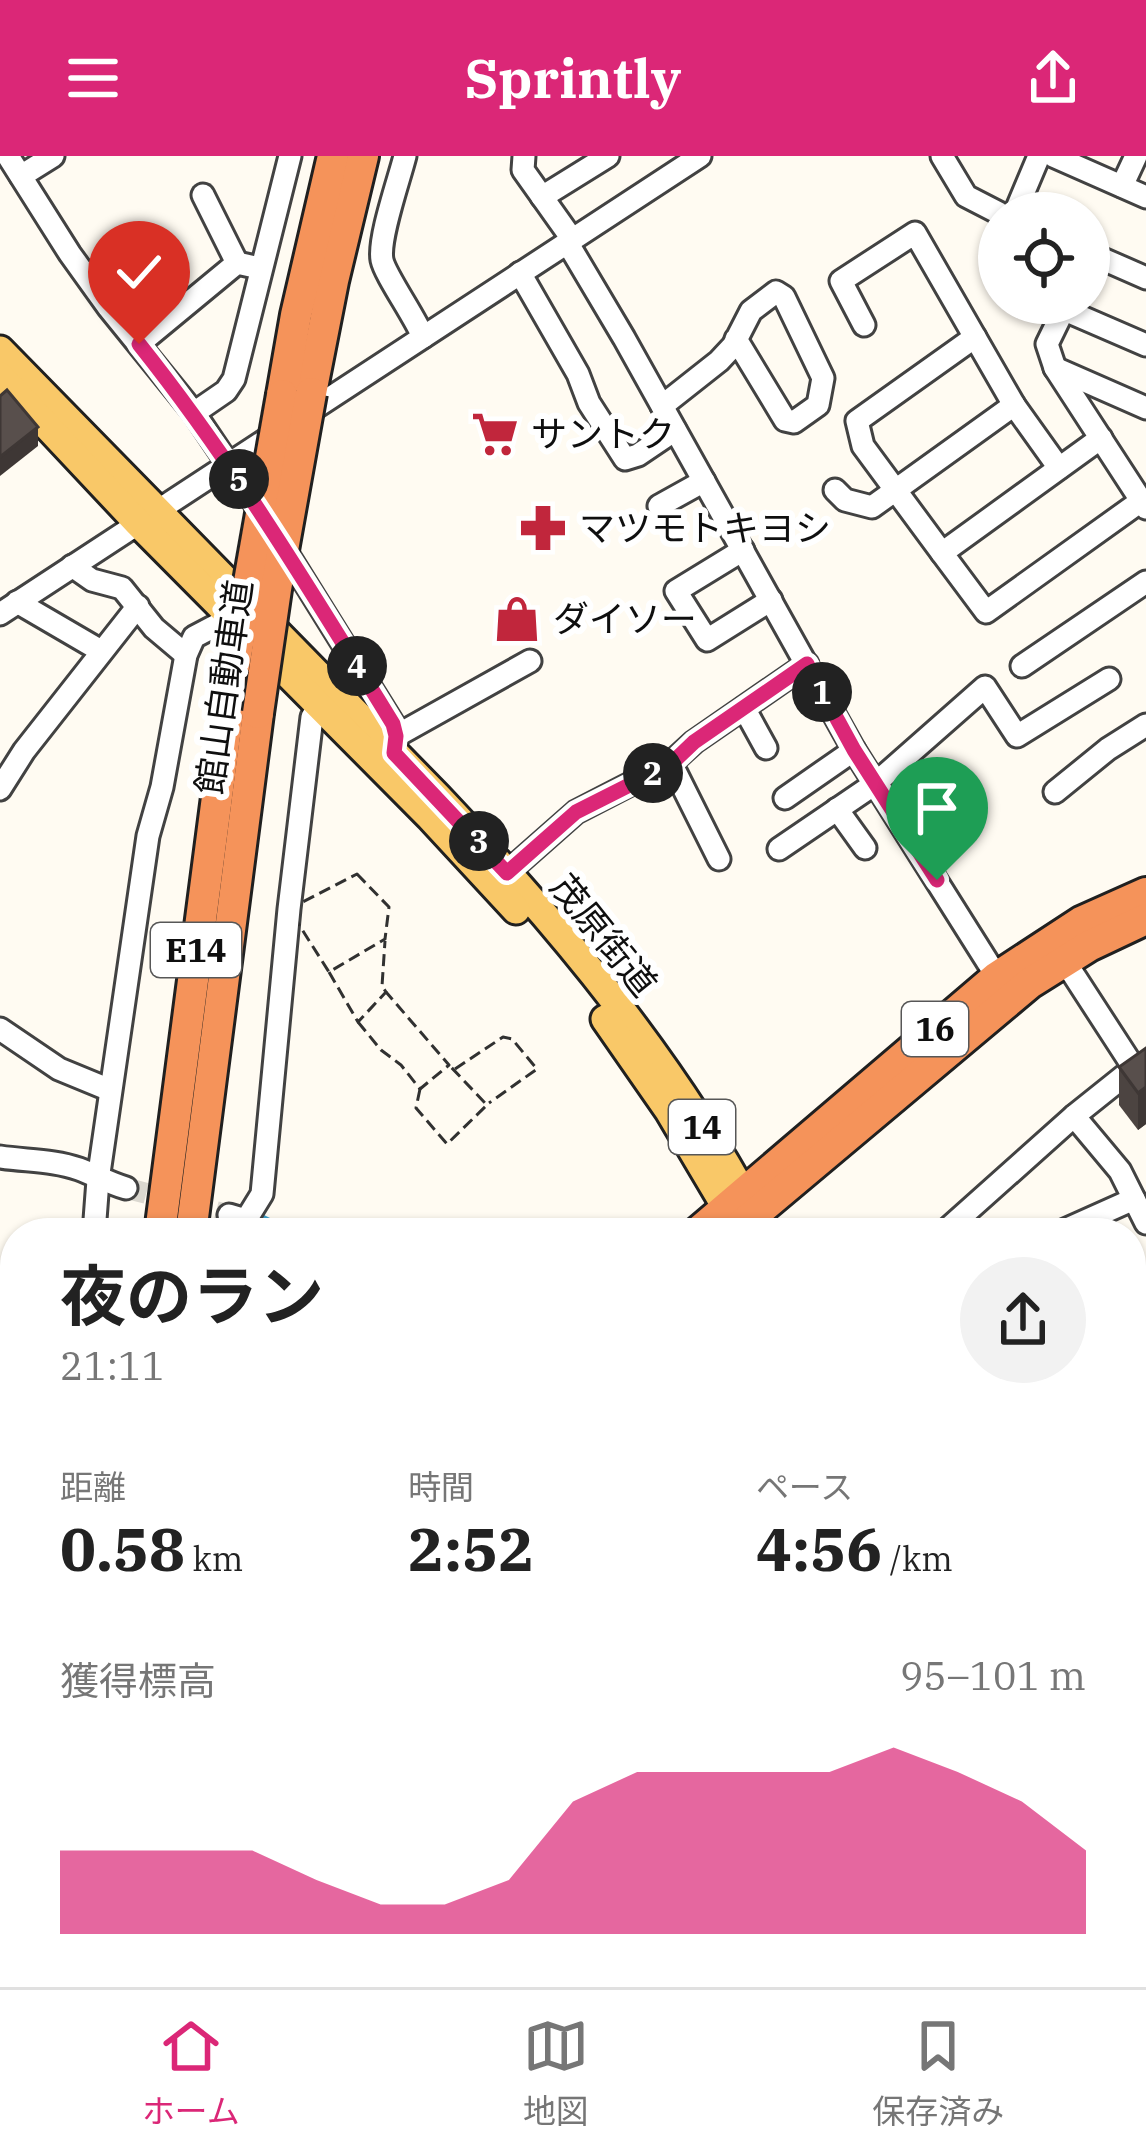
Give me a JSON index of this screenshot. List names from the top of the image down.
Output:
{
  "streets": {
    "highway": ["館山自動車道", "E14", "16"],
    "main road": ["茂原街道", "14"]
  },
  "places": {
    "supermarket": ["サントク"],
    "pharmacy": ["マツモトキヨシ"],
    "shop": ["ダイソー"]
  },
  "page": {
    "header": "Sprintly",
    "pins": [
      "5",
      "4",
      "1",
      "2",
      "3"
    ],
    "heading": ["夜のラン", "21:11"],
    "stats": [
      ["距離", "0.58 km"],
      ["時間", "2:52"],
      ["ペース", "4:56 /km"]
    ],
    "chart": ["獲得標高", "95–101 m"],
    "tabs": ["ホーム", "地図", "保存済み"]
  }
}
